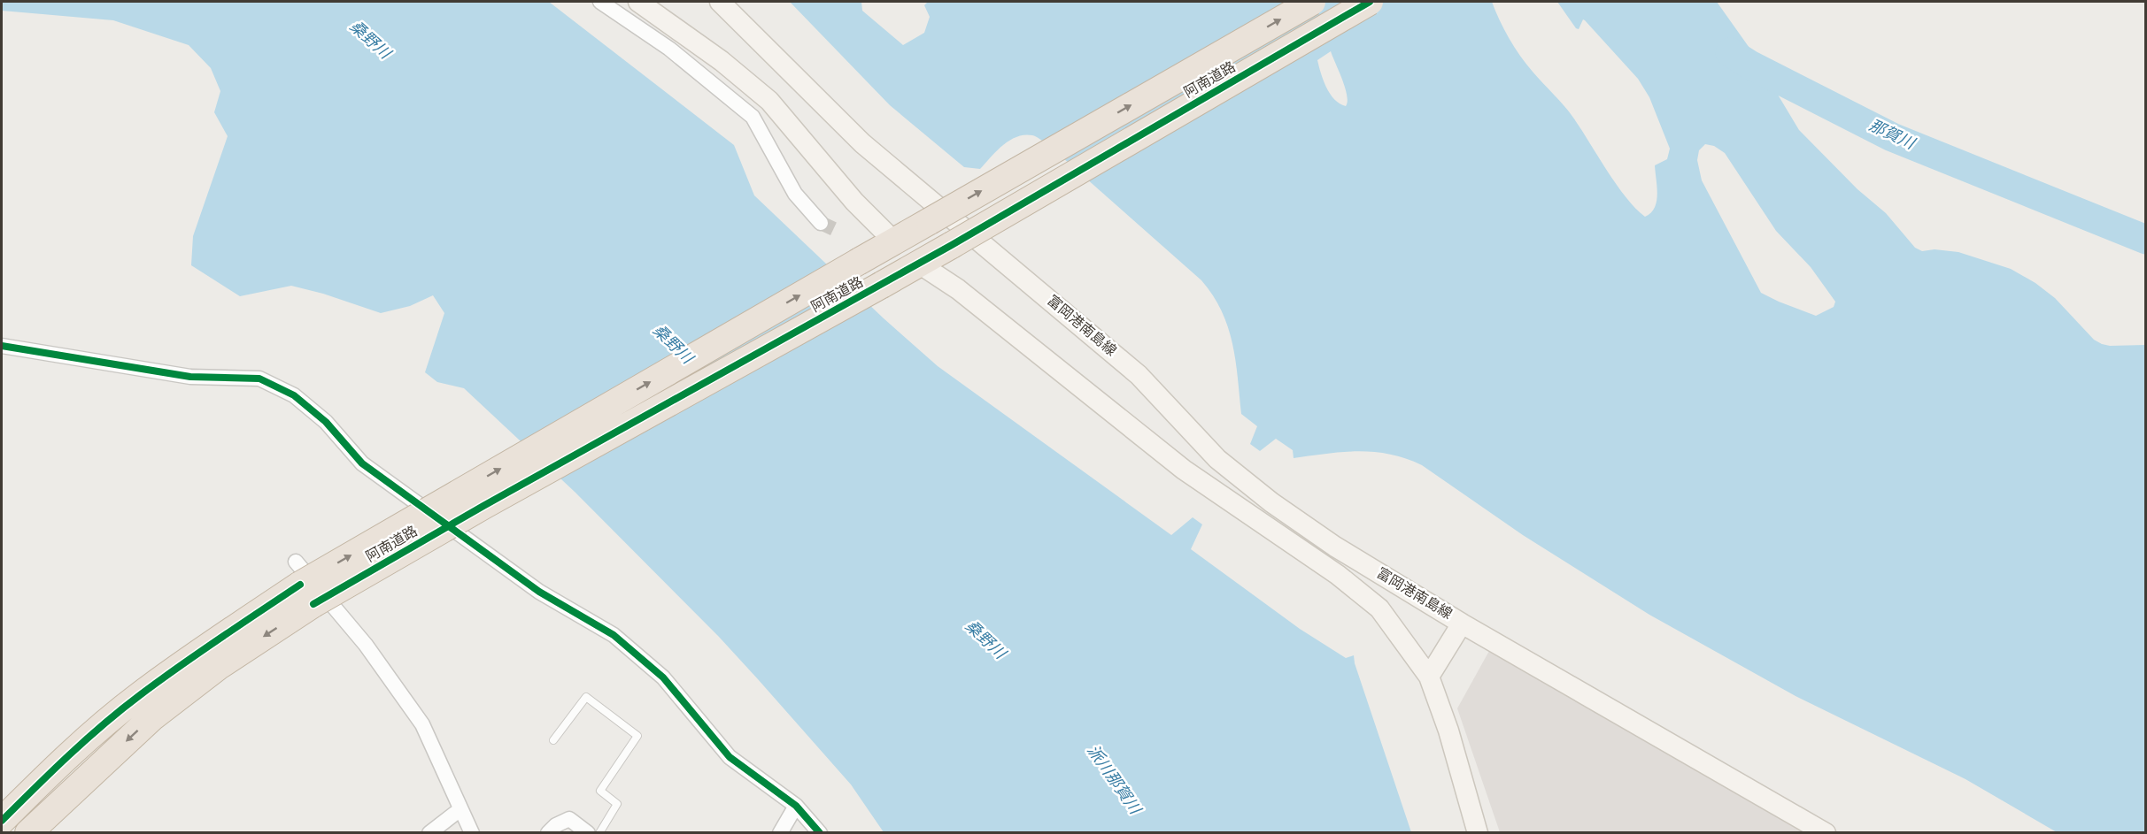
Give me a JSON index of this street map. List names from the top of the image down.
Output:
{
  "streets": {
    "highway": ["阿南道路"],
    "main road": ["富岡港南島線"]
  },
  "water": ["桑野川", "那賀川", "派川那賀川"]
}
